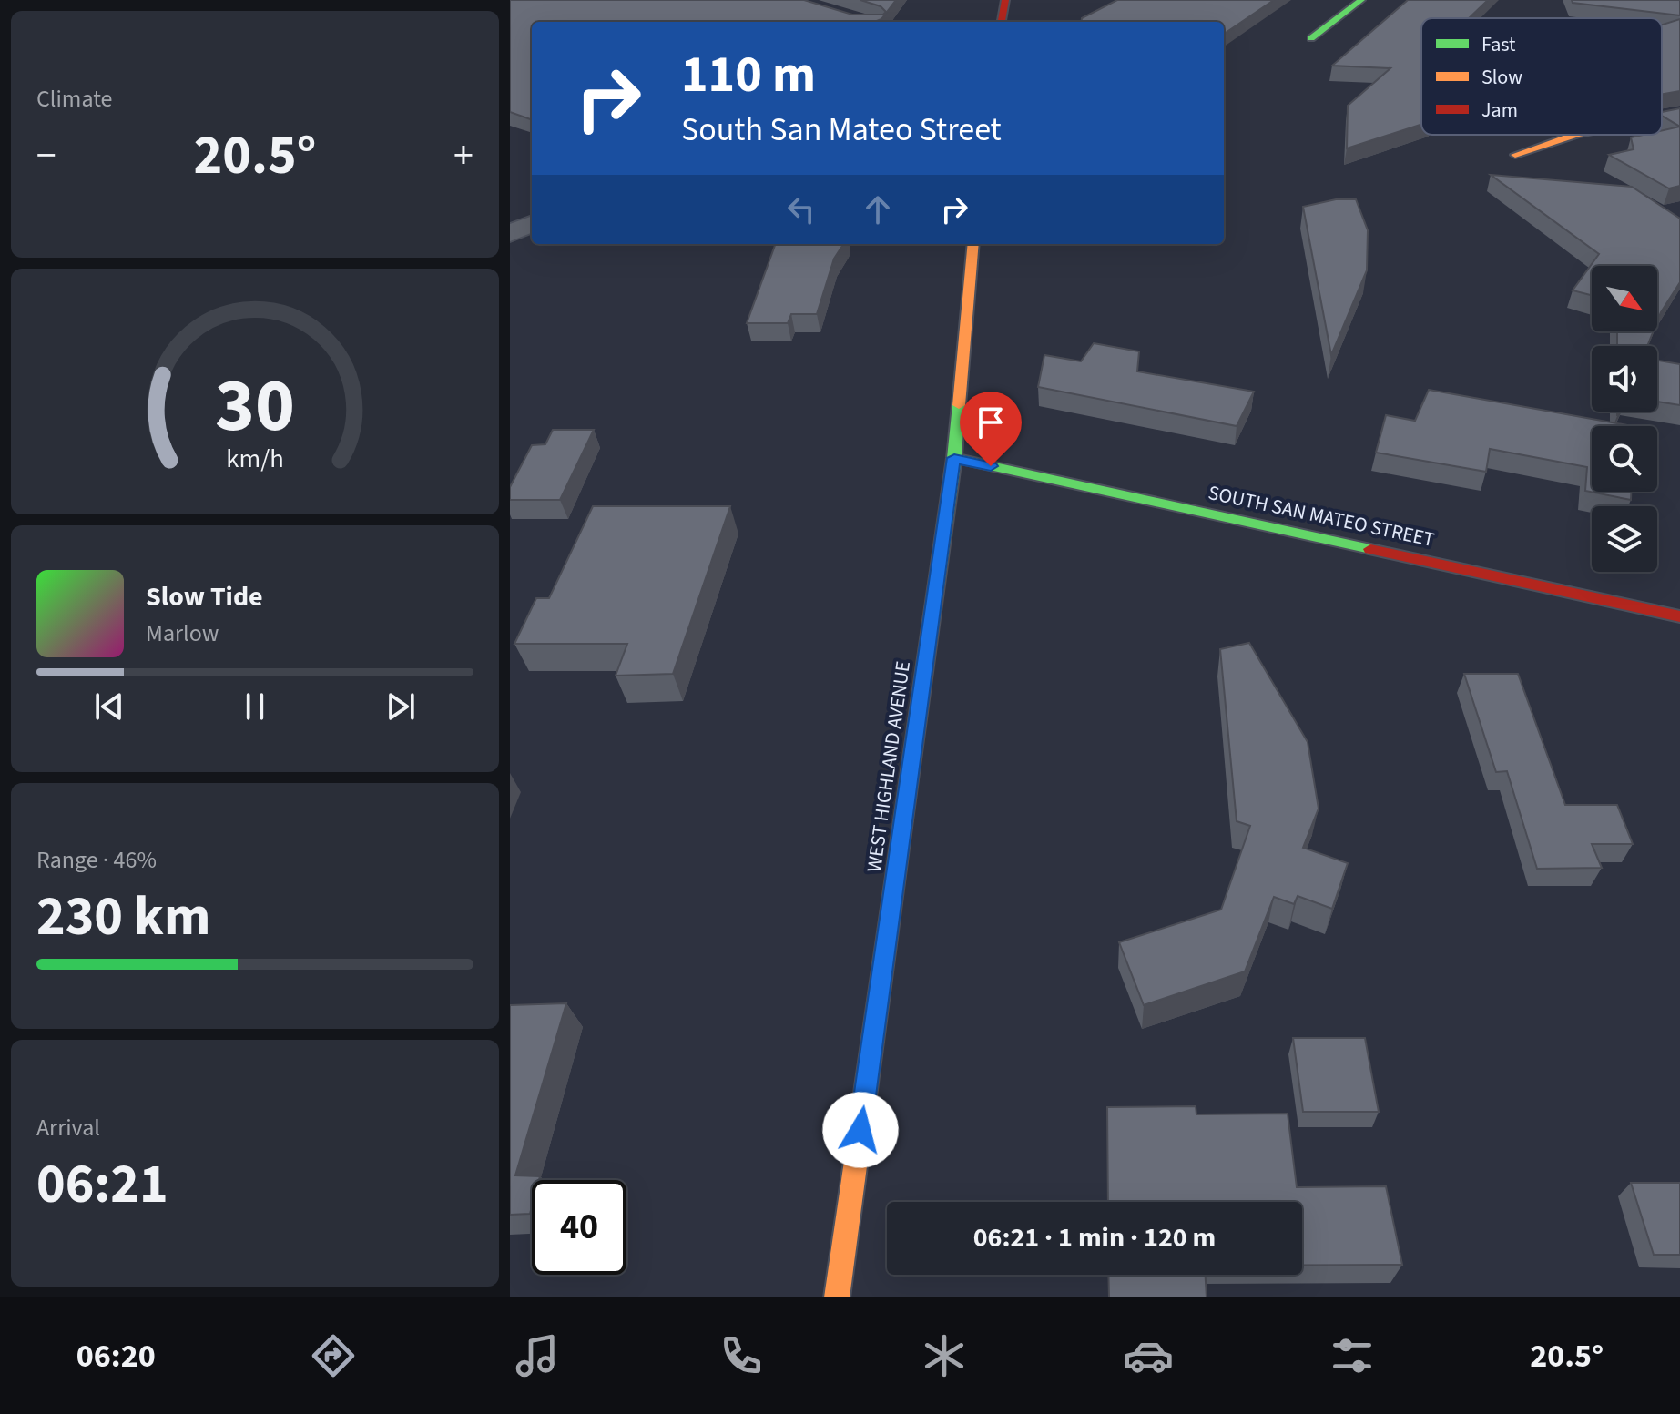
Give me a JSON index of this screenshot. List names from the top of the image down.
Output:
{
  "streets": {
    "street": ["SOUTH SAN MATEO STREET", "WEST HIGHLAND AVENUE"]
  },
  "crossings": [
    ["SOUTH SAN MATEO STREET", "WEST HIGHLAND AVENUE"]
  ],
  "legend": ["Fast", "Slow", "Jam"],
  "north": "bottom right",
  "page": {
    "tile": [
      "Climate",
      ["Range · 46%", "230 km"],
      ["Arrival", "06:21"]
    ],
    "turn": ["110 m", "South San Mateo Street"],
    "heat": ["−", "20.5°", "+"],
    "song": ["Slow Tide", "Marlow"],
    "limit": "40",
    "trip": "06:21 · 1 min · 120 m",
    "tabs": ["06:20", "20.5°"],
    "gauge": ["30", "km/h"]
  }
}
